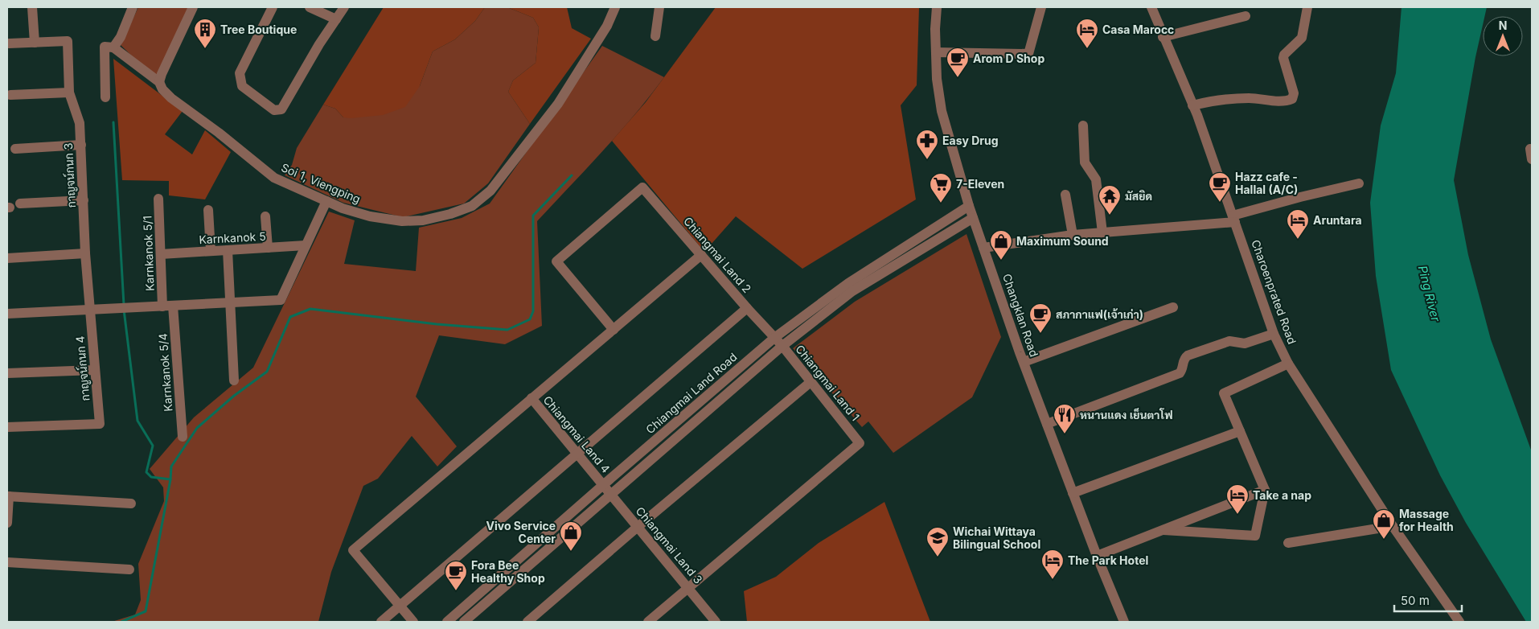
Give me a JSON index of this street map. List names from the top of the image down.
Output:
{
  "streets": {
    "street": [
      "กาญจน์กนก 3",
      "Soi 1, Viengping",
      "Karnkanok 5",
      "Karnkanok 5/1",
      "Chiangmai Land 2",
      "Charoenprated Road",
      "Changklan Road",
      "กาญจน์กนก 4",
      "Karnkanok 5/4",
      "Chiangmai Land 1",
      "Chiangmai Land Road",
      "Chiangmai Land 4",
      "Chiangmai Land 3"
    ]
  },
  "crossings": [
    ["กาญจน์กนก 3", "กาญจน์กนก 4"],
    ["Karnkanok 5", "Karnkanok 5/1"],
    ["Karnkanok 5/1", "Karnkanok 5/4"],
    ["Chiangmai Land 2", "Chiangmai Land 1"],
    ["Chiangmai Land 2", "Chiangmai Land Road"],
    ["Changklan Road", "Chiangmai Land Road"],
    ["Chiangmai Land 1", "Chiangmai Land Road"],
    ["Chiangmai Land 1", "Chiangmai Land 3"],
    ["Chiangmai Land Road", "Chiangmai Land 4"],
    ["Chiangmai Land Road", "Chiangmai Land 3"],
    ["Chiangmai Land 4", "Chiangmai Land 3"]
  ],
  "water": ["Ping River"],
  "places": {
    "building": ["Tree Boutique"],
    "hotel": [
      "Casa Marocc",
      "Aruntara",
      "Take a nap",
      "The Park Hotel"
    ],
    "cafe": [
      "Arom D Shop",
      "Hazz cafe - Hallal (A/C)",
      "สภากาแฟ(เจ้าเก่า)",
      "Fora Bee Healthy Shop"
    ],
    "pharmacy": ["Easy Drug"],
    "supermarket": ["7-Eleven"],
    "temple": ["มัสยิด"],
    "shop": ["Maximum Sound", "Massage for Health", "Vivo Service Center"],
    "restaurant": ["หนานแดง เย็นตาโฟ"],
    "school or university": ["Wichai Wittaya Bilingual School"]
  },
  "scale_bar": "50 m",
  "north": "top"
}
